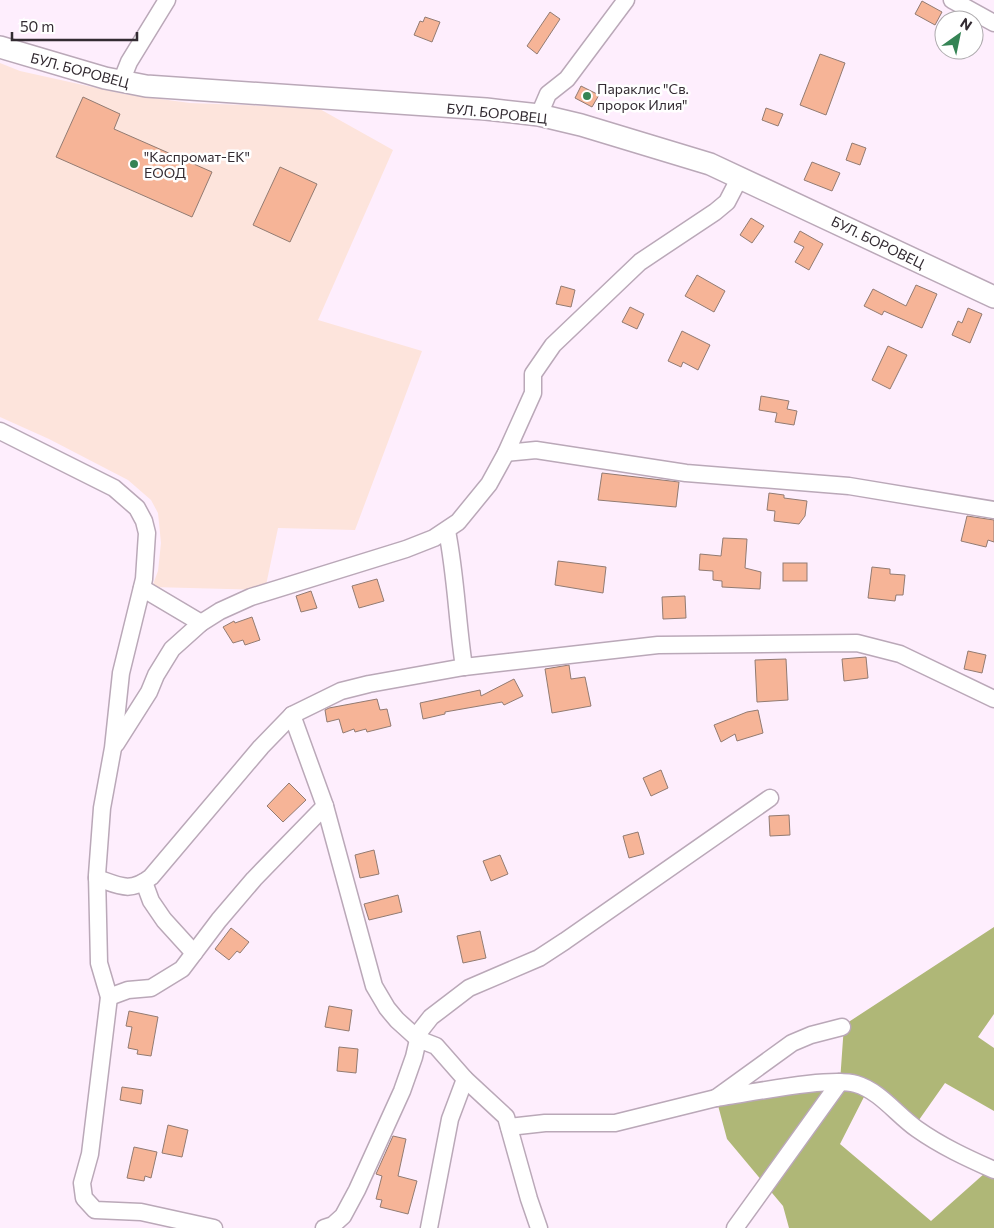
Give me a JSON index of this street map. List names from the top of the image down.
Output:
{
  "streets": {
    "street": ["БУЛ. БОРОВЕЦ"]
  },
  "places": ["Параклис \"Св. пророк Илия\"", "\"Каспромат-ЕК\" ЕООД"],
  "scale_bar": "50 m",
  "north": "top right"
}
